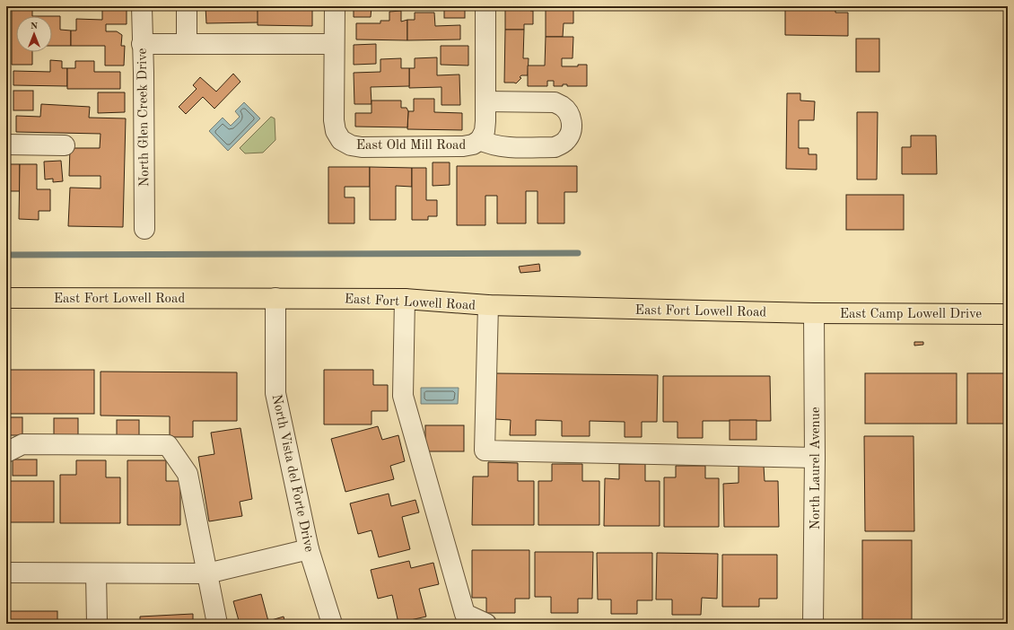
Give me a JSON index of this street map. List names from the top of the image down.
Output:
{
  "streets": {
    "main road": ["East Fort Lowell Road", "East Camp Lowell Drive"],
    "street": [
      "North Glen Creek Drive",
      "East Old Mill Road",
      "North Laurel Avenue",
      "North Vista del Forte Drive"
    ]
  },
  "crossings": [
    ["East Fort Lowell Road", "East Camp Lowell Drive"],
    ["East Fort Lowell Road", "North Laurel Avenue"],
    ["East Fort Lowell Road", "North Vista del Forte Drive"],
    ["East Camp Lowell Drive", "North Laurel Avenue"]
  ],
  "north": "top"
}
